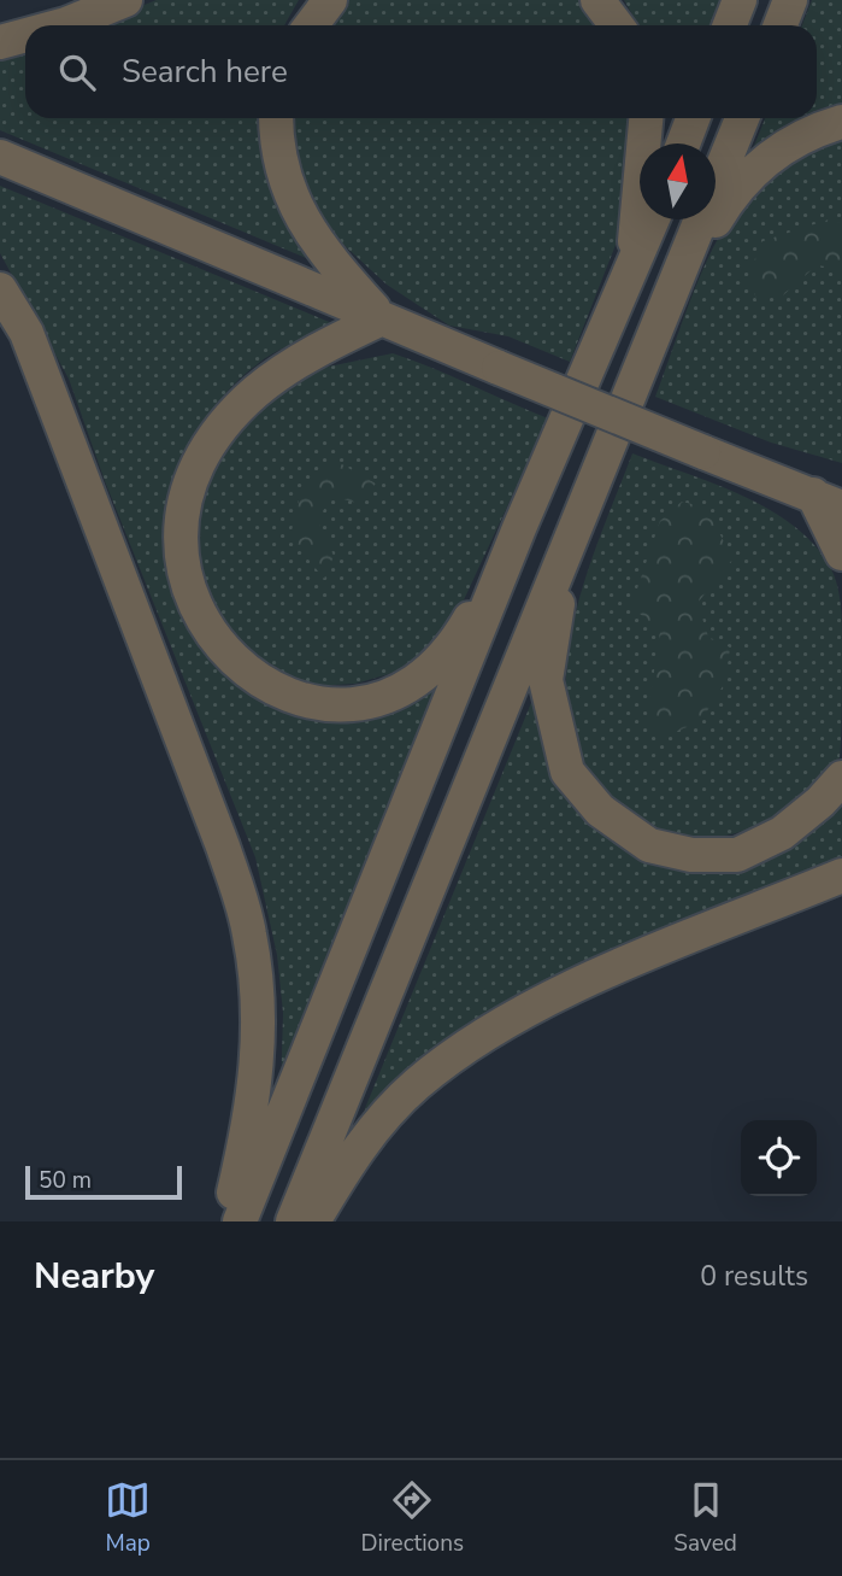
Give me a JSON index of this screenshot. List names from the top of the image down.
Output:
{
  "scale_bar": "50 m",
  "north": "top",
  "page": {
    "search": "Search here",
    "scale": "50 m",
    "heading": ["Nearby", "0 results"],
    "nav": ["Map", "Directions", "Saved"]
  }
}
